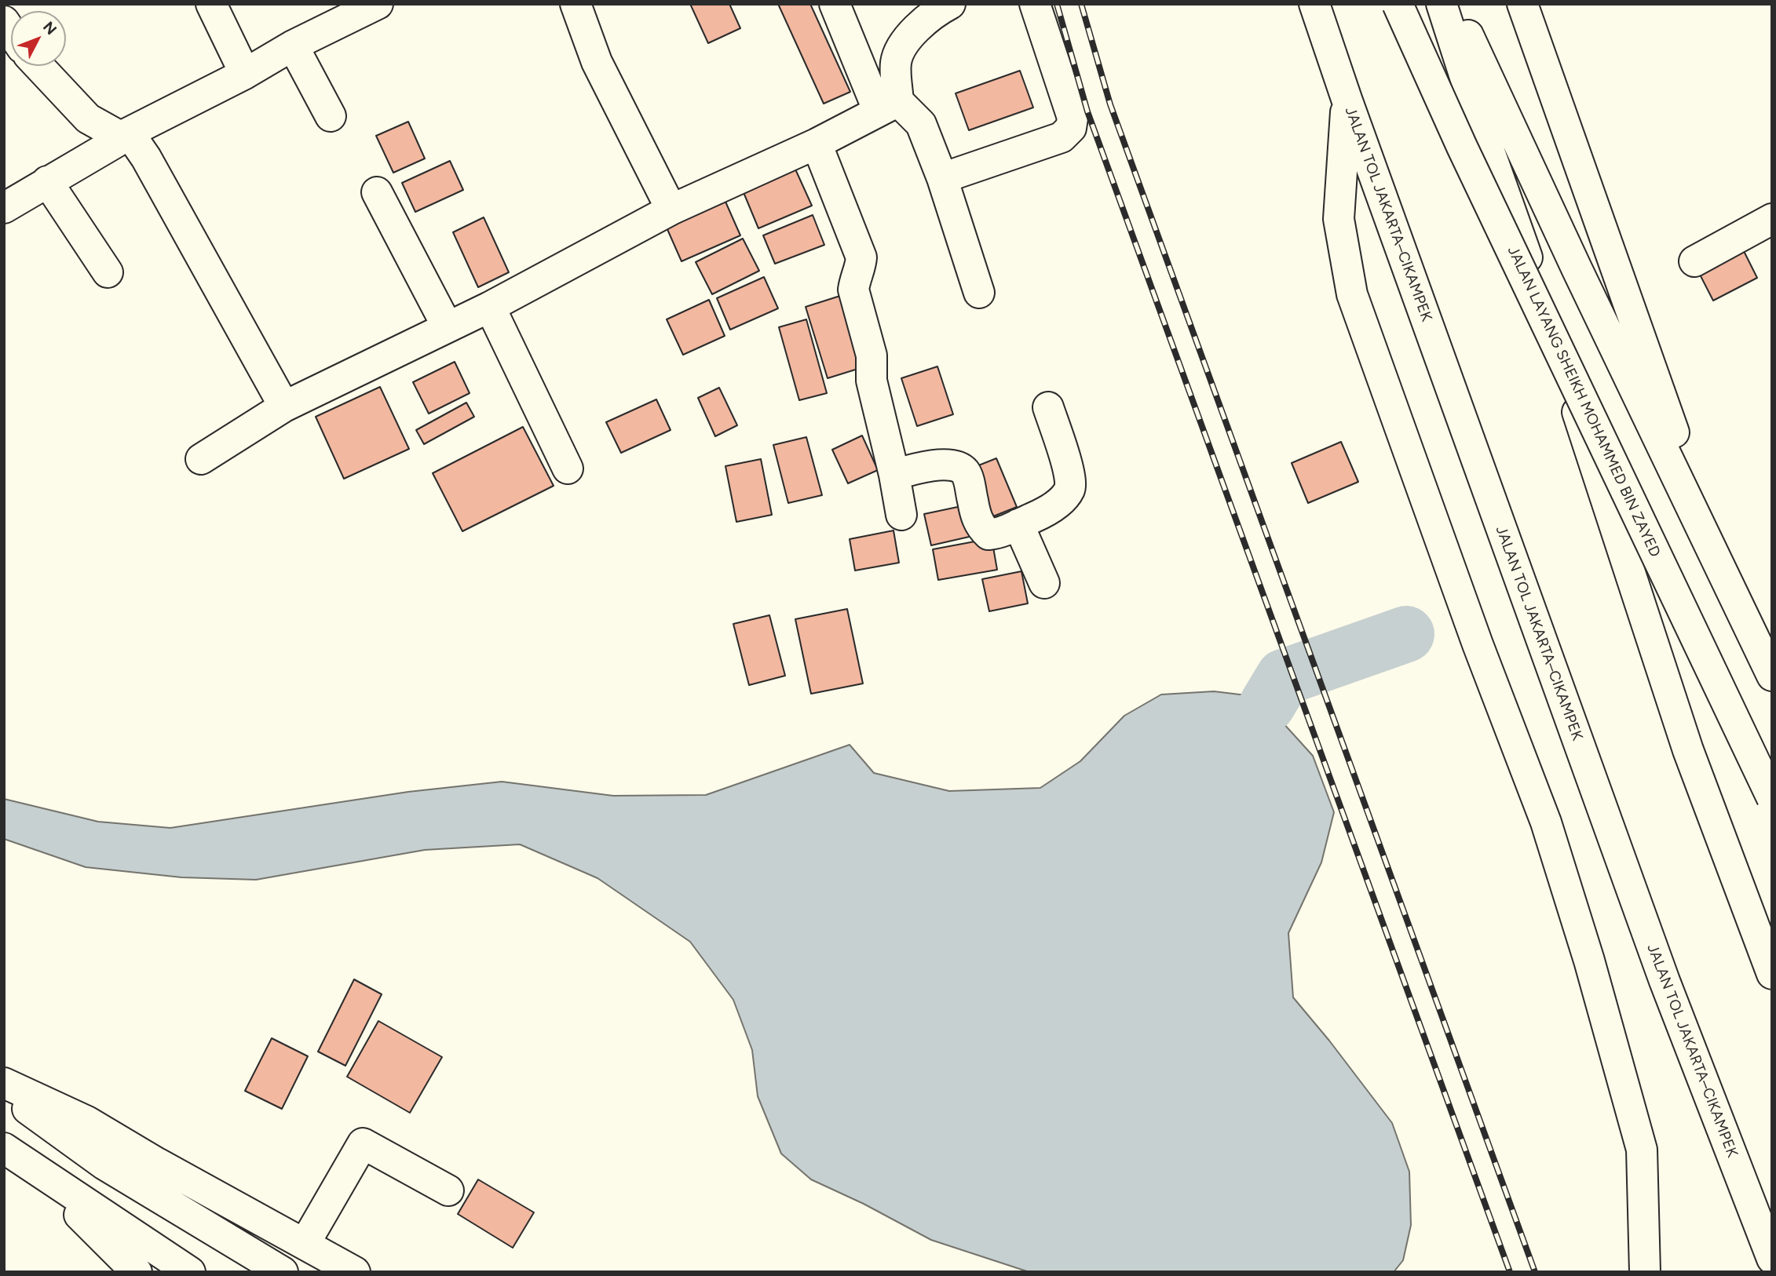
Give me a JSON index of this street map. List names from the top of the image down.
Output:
{
  "streets": {
    "main road": ["JALAN TOL JAKARTA–CIKAMPEK", "JALAN LAYANG SHEIKH MOHAMMED BIN ZAYED"]
  },
  "north": "top right"
}
